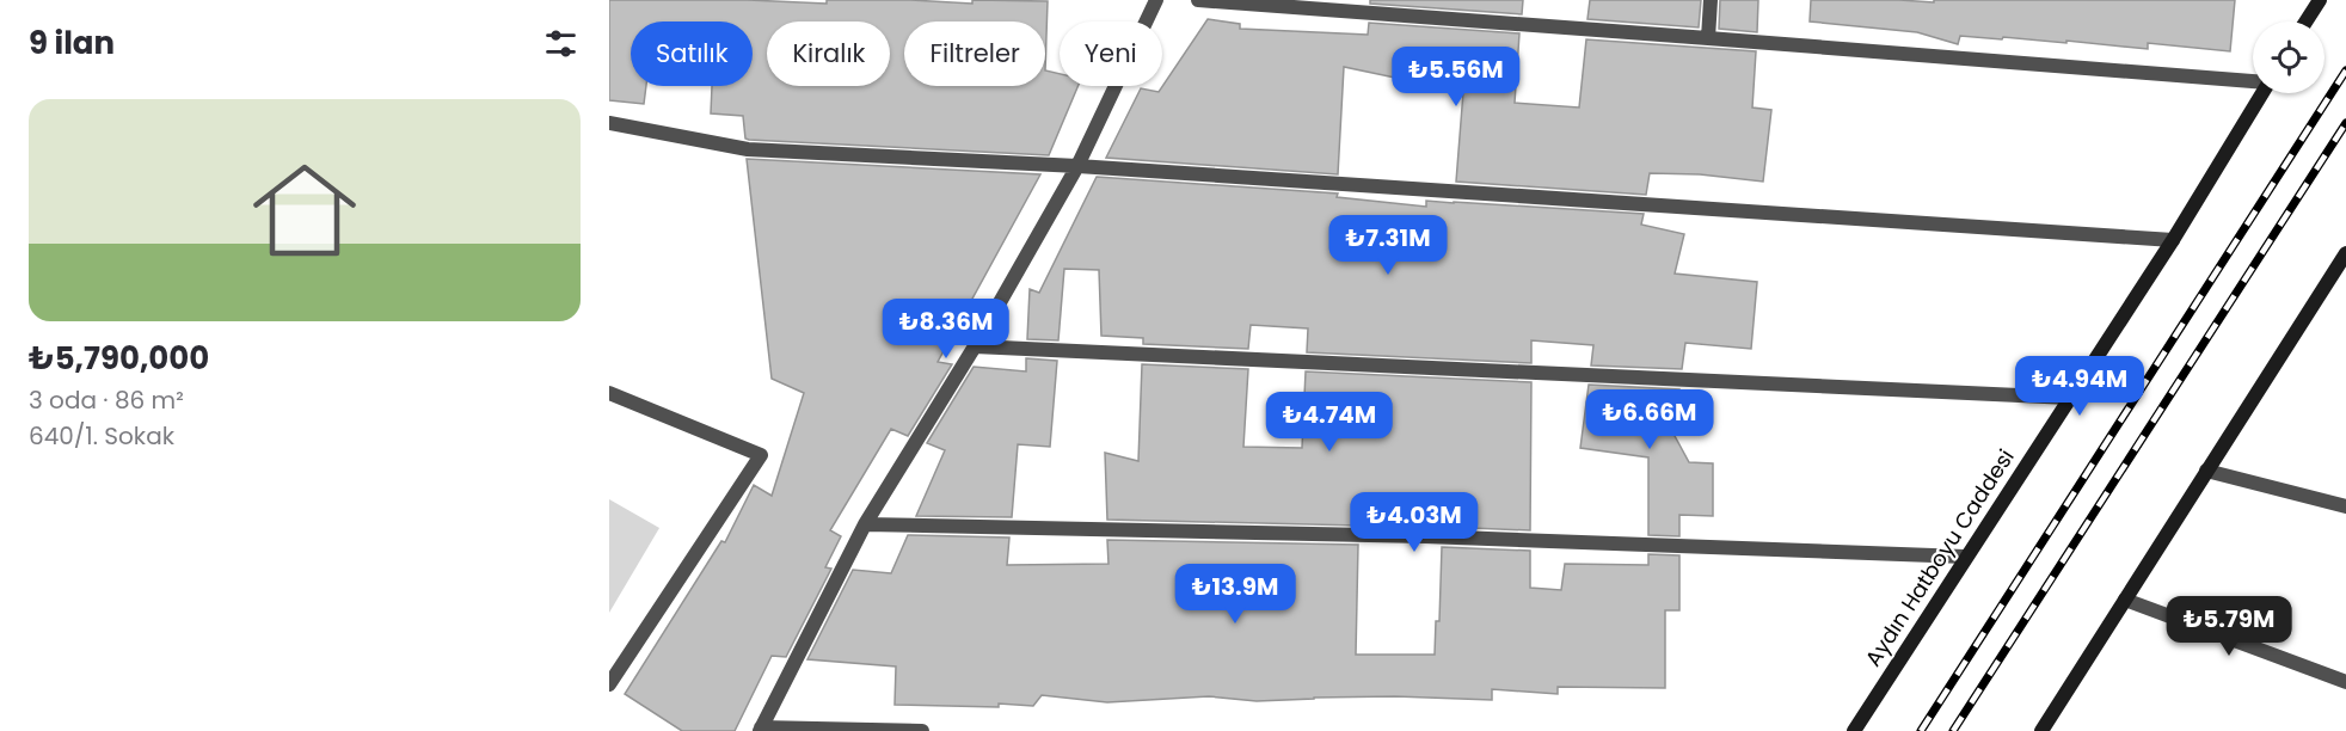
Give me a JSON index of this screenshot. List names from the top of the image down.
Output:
{
  "streets": {
    "main road": ["Aydın Hatboyu Caddesi"]
  },
  "page": {
    "heading": "9 ilan",
    "chip": [
      "Satılık",
      "Kiralık",
      "Filtreler",
      "Yeni"
    ],
    "price": [
      "₺5.56M",
      "₺7.31M",
      "₺8.36M",
      "₺4.94M",
      "₺6.66M",
      "₺4.74M",
      "₺4.03M",
      "₺13.9M",
      "₺5.79M"
    ],
    "list": [
      {
        "name": "₺5,790,000",
        "note": "3 oda · 86 m² · 640/1. Sokak"
      }
    ]
  }
}
